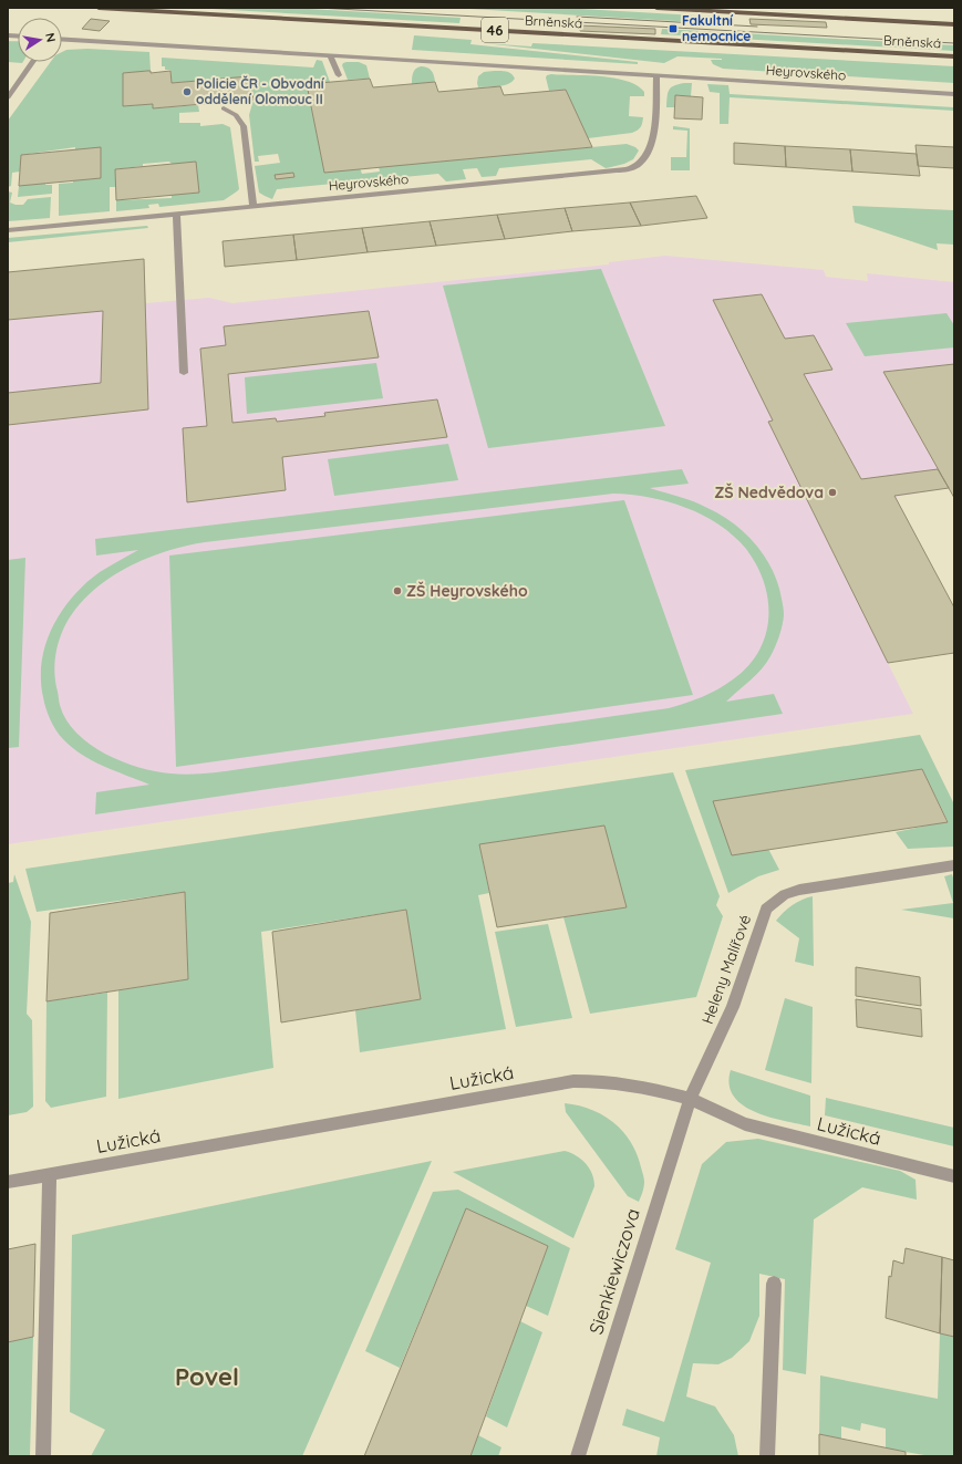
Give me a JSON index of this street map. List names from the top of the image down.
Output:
{
  "streets": {
    "main road": ["Brněnská", "46"],
    "street": [
      "Heyrovského",
      "Heleny Malířové",
      "Lužická",
      "Sienkiewiczova"
    ]
  },
  "crossings": [
    ["Heleny Malířové", "Lužická"],
    ["Heleny Malířové", "Sienkiewiczova"],
    ["Lužická", "Sienkiewiczova"]
  ],
  "districts": ["Povel"],
  "places": {
    "transit": ["Fakultní nemocnice"],
    "other": ["Policie ČR - Obvodní oddělení Olomouc II", "ZŠ Nedvědova", "ZŠ Heyrovského"]
  },
  "north": "right"
}
